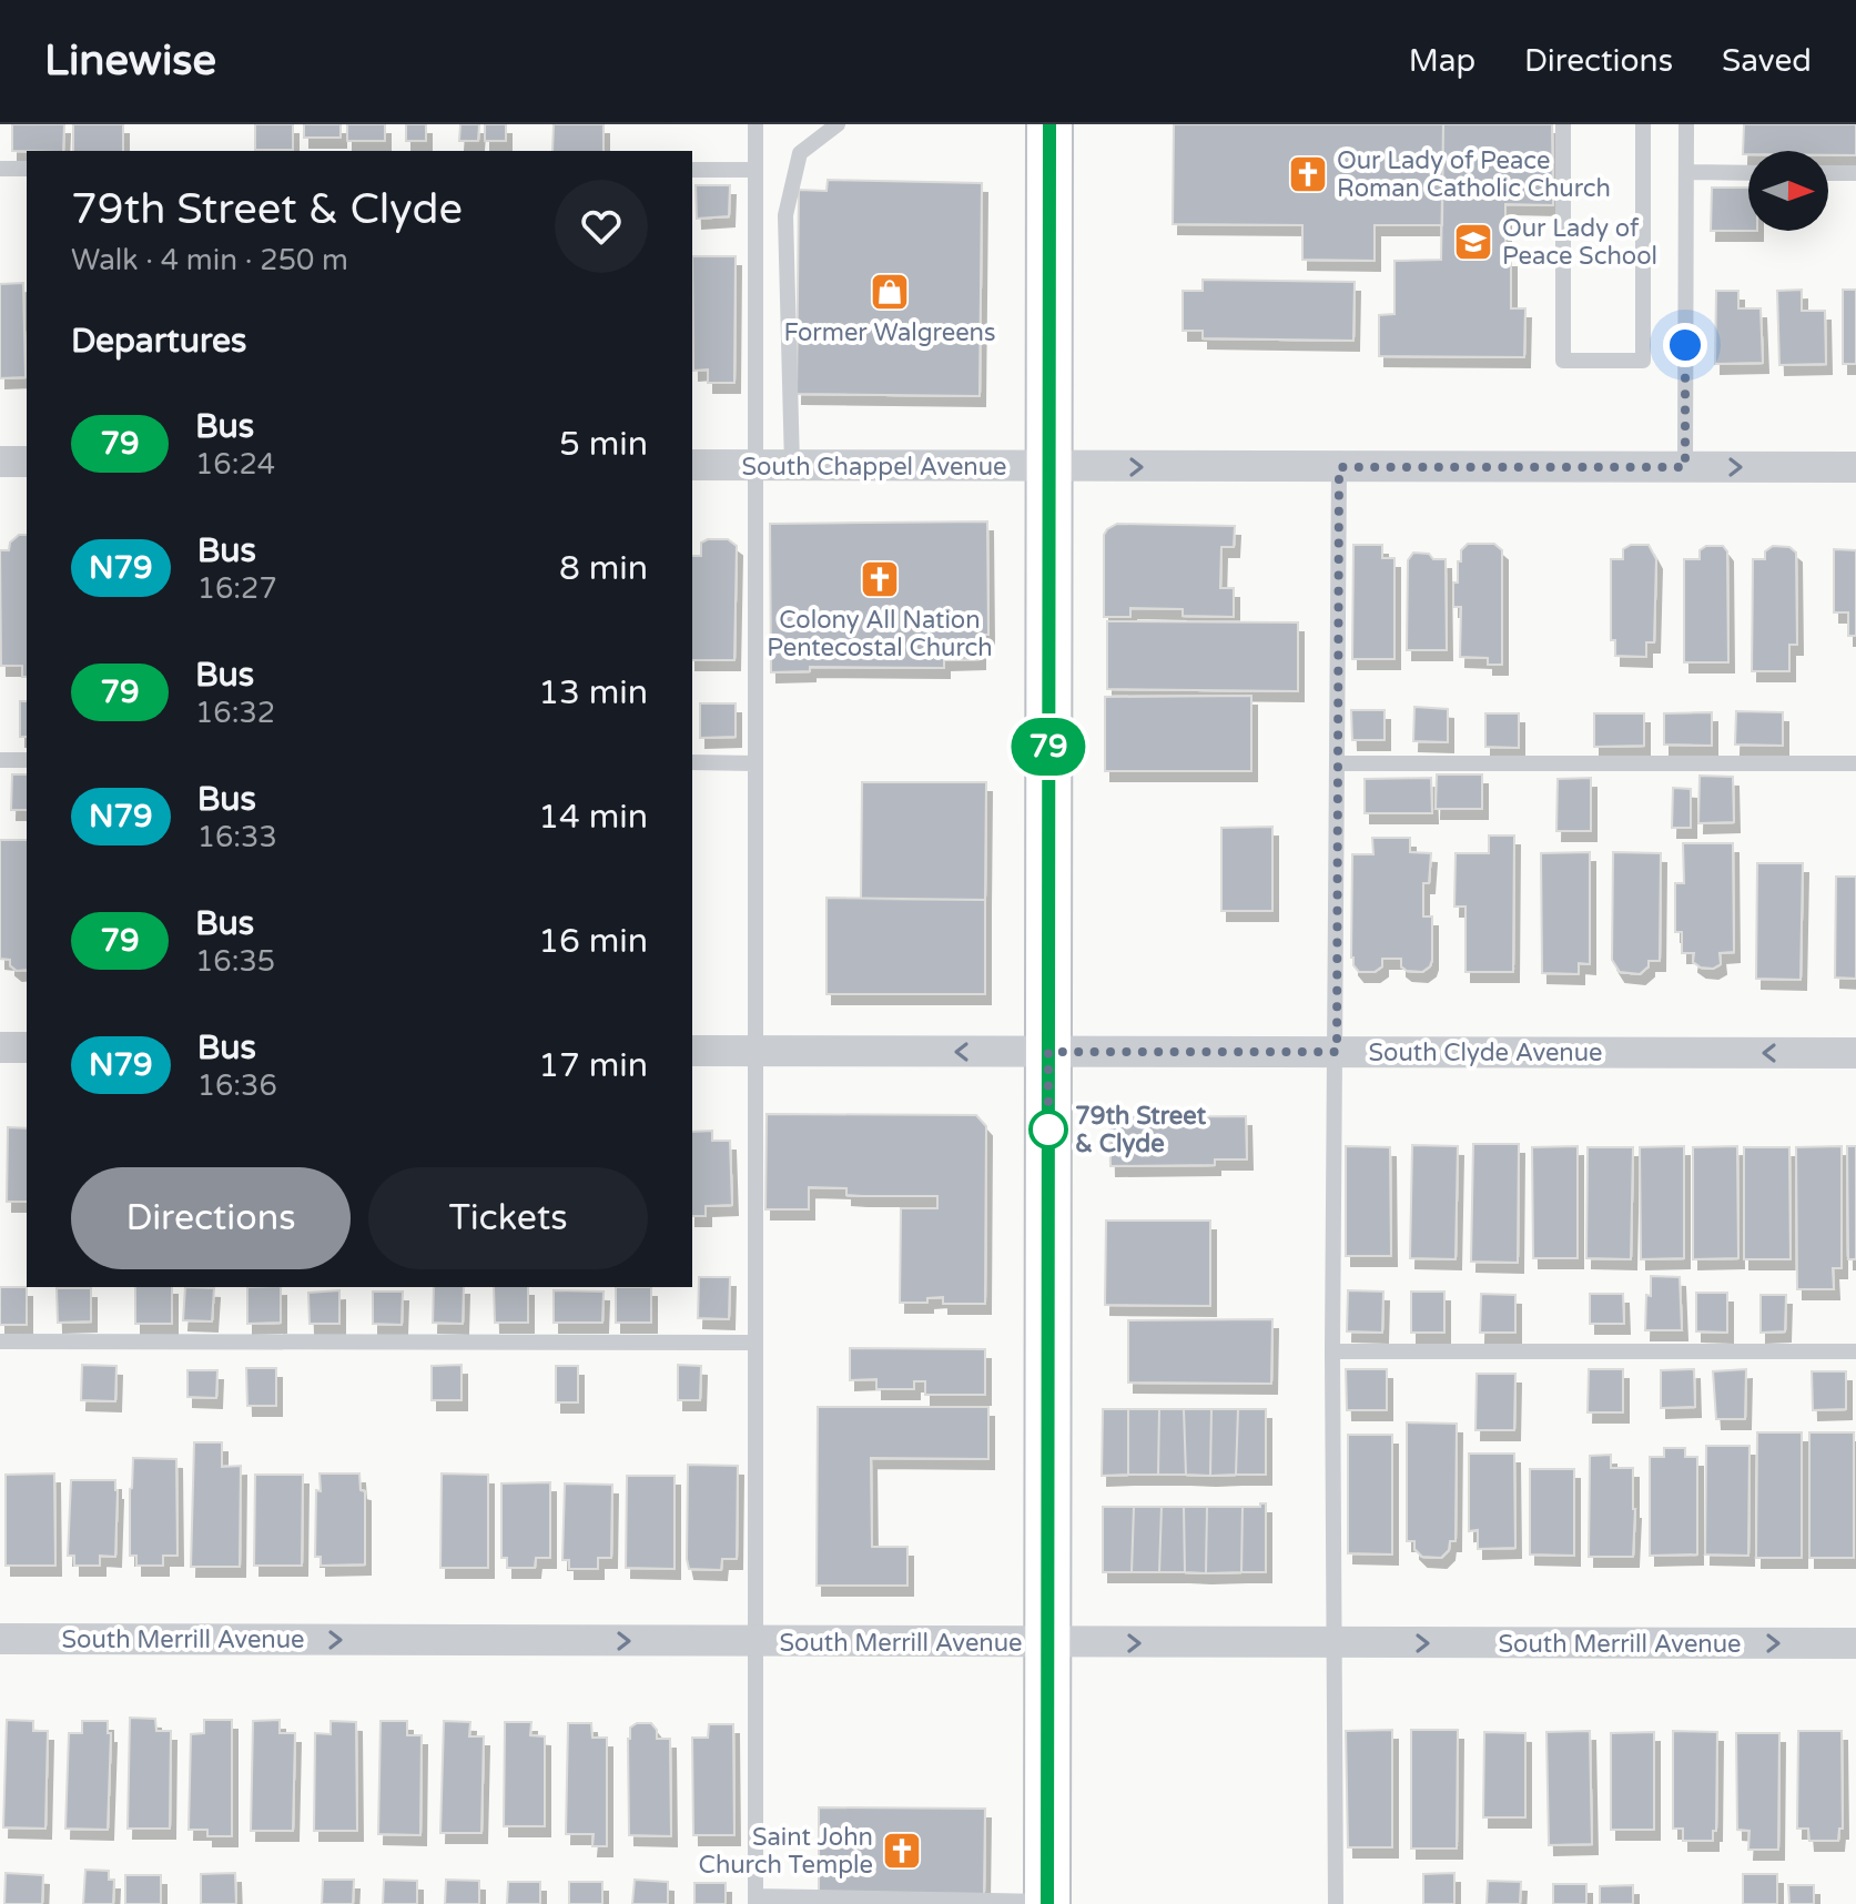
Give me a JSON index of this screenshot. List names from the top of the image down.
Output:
{
  "streets": {
    "street": ["South Chappel Avenue", "South Clyde Avenue", "South Merrill Avenue"]
  },
  "one_way": ["South Chappel Avenue", "South Clyde Avenue", "South Merrill Avenue"],
  "places": {
    "church": ["Our Lady of Peace Roman Catholic Church", "Colony All Nation Pentecostal Church", "Saint John Church Temple"],
    "school or university": ["Our Lady of Peace School"],
    "shop": ["Former Walgreens"],
    "other": ["79th Street & Clyde"]
  },
  "lines": ["bus line 79"],
  "north": "right",
  "page": {
    "header": "Linewise",
    "nav": ["Map", "Directions", "Saved"],
    "on_map": "79",
    "heading": [
      ["79th Street & Clyde", "Walk · 4 min · 250 m"],
      "Departures"
    ],
    "list": [
      {
        "mark": "79",
        "name": "Bus",
        "note": "16:24",
        "value": "5 min"
      },
      {
        "mark": "N79",
        "name": "Bus",
        "note": "16:27",
        "value": "8 min"
      },
      {
        "mark": "79",
        "name": "Bus",
        "note": "16:32",
        "value": "13 min"
      },
      {
        "mark": "N79",
        "name": "Bus",
        "note": "16:33",
        "value": "14 min"
      },
      {
        "mark": "79",
        "name": "Bus",
        "note": "16:35",
        "value": "16 min"
      },
      {
        "mark": "N79",
        "name": "Bus",
        "note": "16:36",
        "value": "17 min"
      }
    ],
    "buttons": ["Directions", "Tickets"]
  }
}
